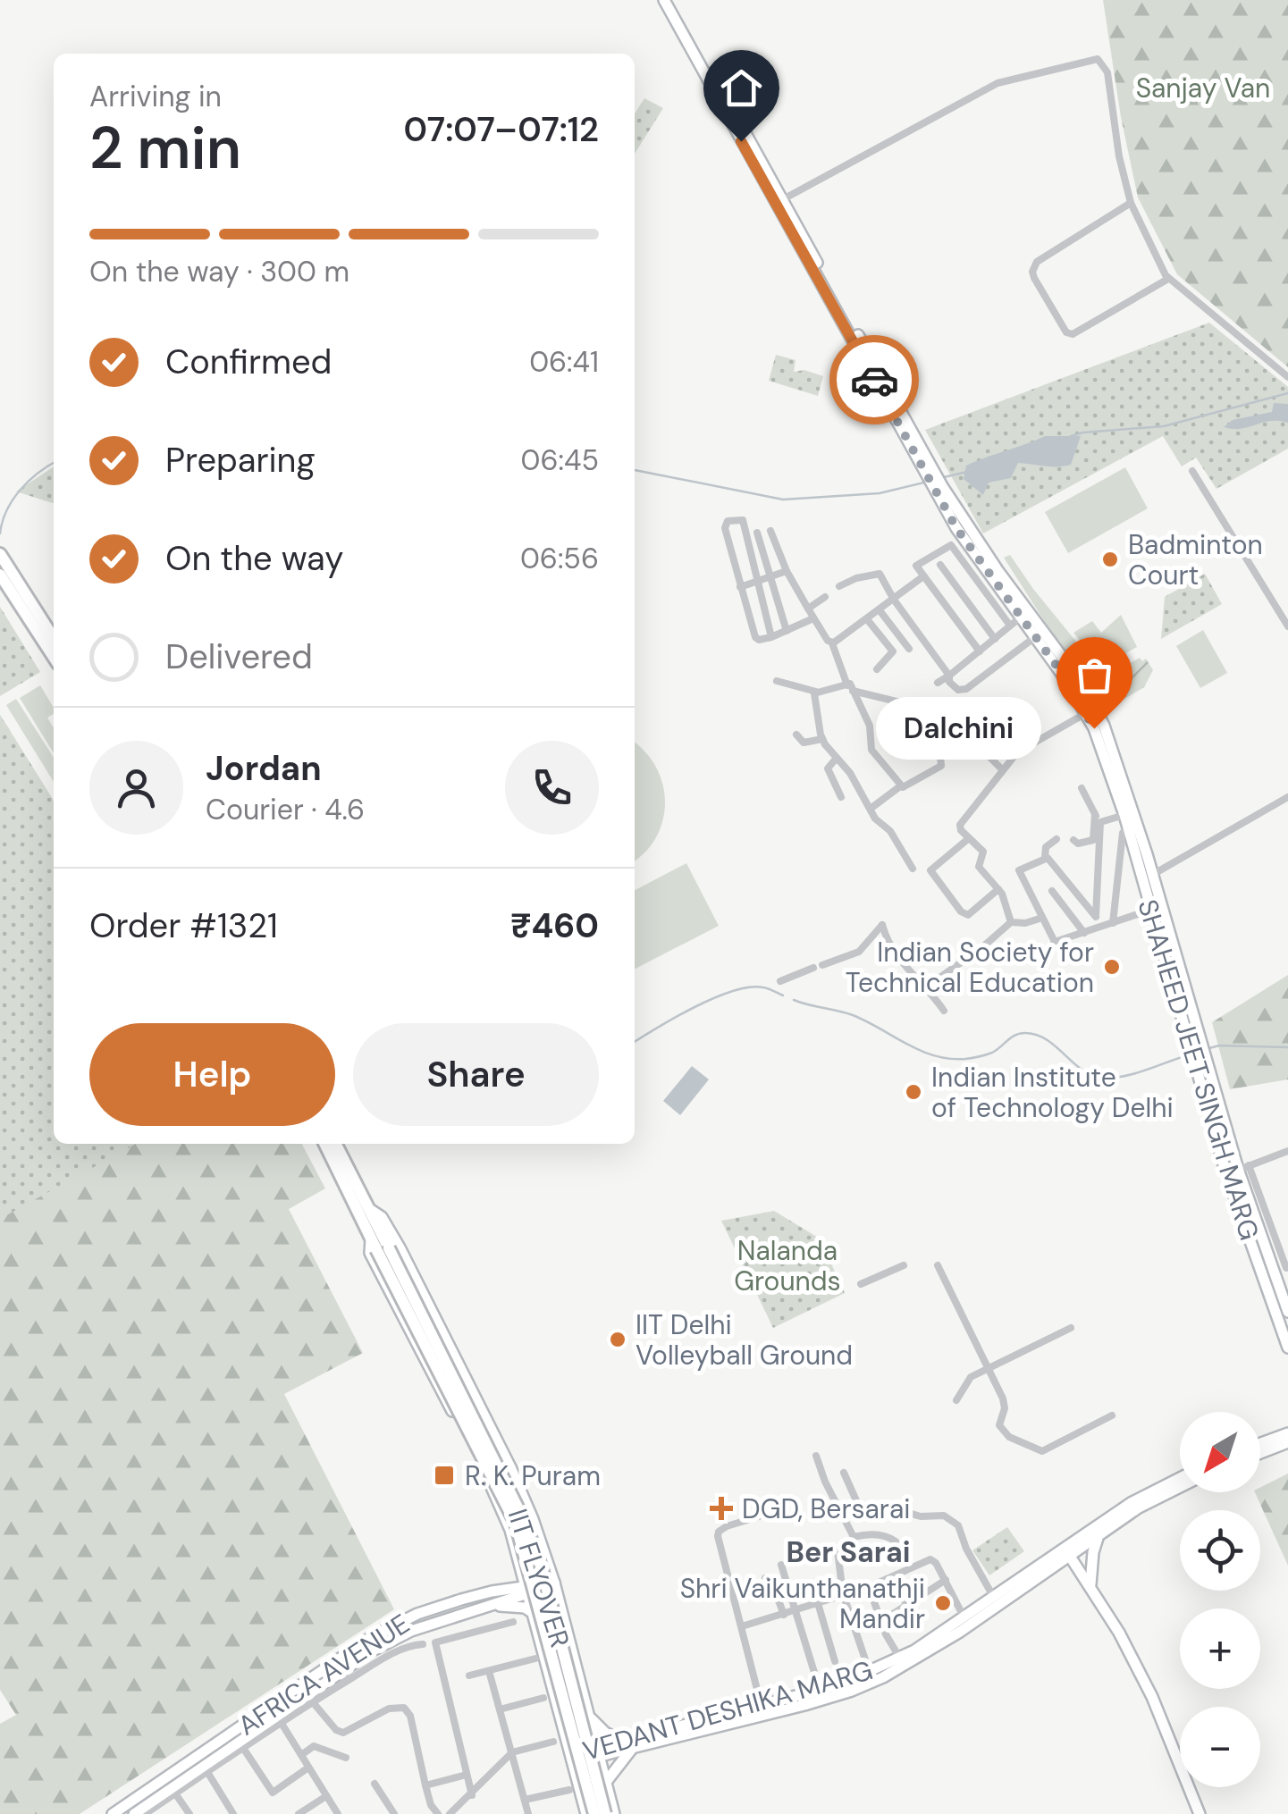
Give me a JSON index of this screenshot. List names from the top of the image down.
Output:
{
  "streets": {
    "main road": [
      "SHAHEED JEET SINGH MARG",
      "IIT FLYOVER",
      "AFRICA AVENUE",
      "VEDANT DESHIKA MARG"
    ]
  },
  "districts": ["Ber Sarai"],
  "parks": ["Sanjay Van", "Nalanda Grounds"],
  "places": {
    "other": [
      "Badminton Court",
      "Dalchini",
      "Indian Society for Technical Education",
      "Indian Institute of Technology Delhi",
      "IIT Delhi Volleyball Ground",
      "Shri Vaikunthanathji Mandir"
    ],
    "transit": ["R. K. Puram"],
    "health": ["DGD, Bersarai"]
  },
  "north": "bottom left",
  "page": {
    "heading": ["2 min", "Arriving in", "07:07–07:12"],
    "panel": [
      "Jordan",
      "Courier · 4.6",
      "Order #1321",
      "₹460"
    ],
    "bar": "On the way · 300 m",
    "list": [
      ["Confirmed", "06:41"],
      ["Preparing", "06:45"],
      ["On the way", "06:56"],
      "Delivered"
    ],
    "bubble": "Dalchini",
    "buttons": ["Help", "Share"],
    "map_buttons": ["+", "−"]
  }
}
